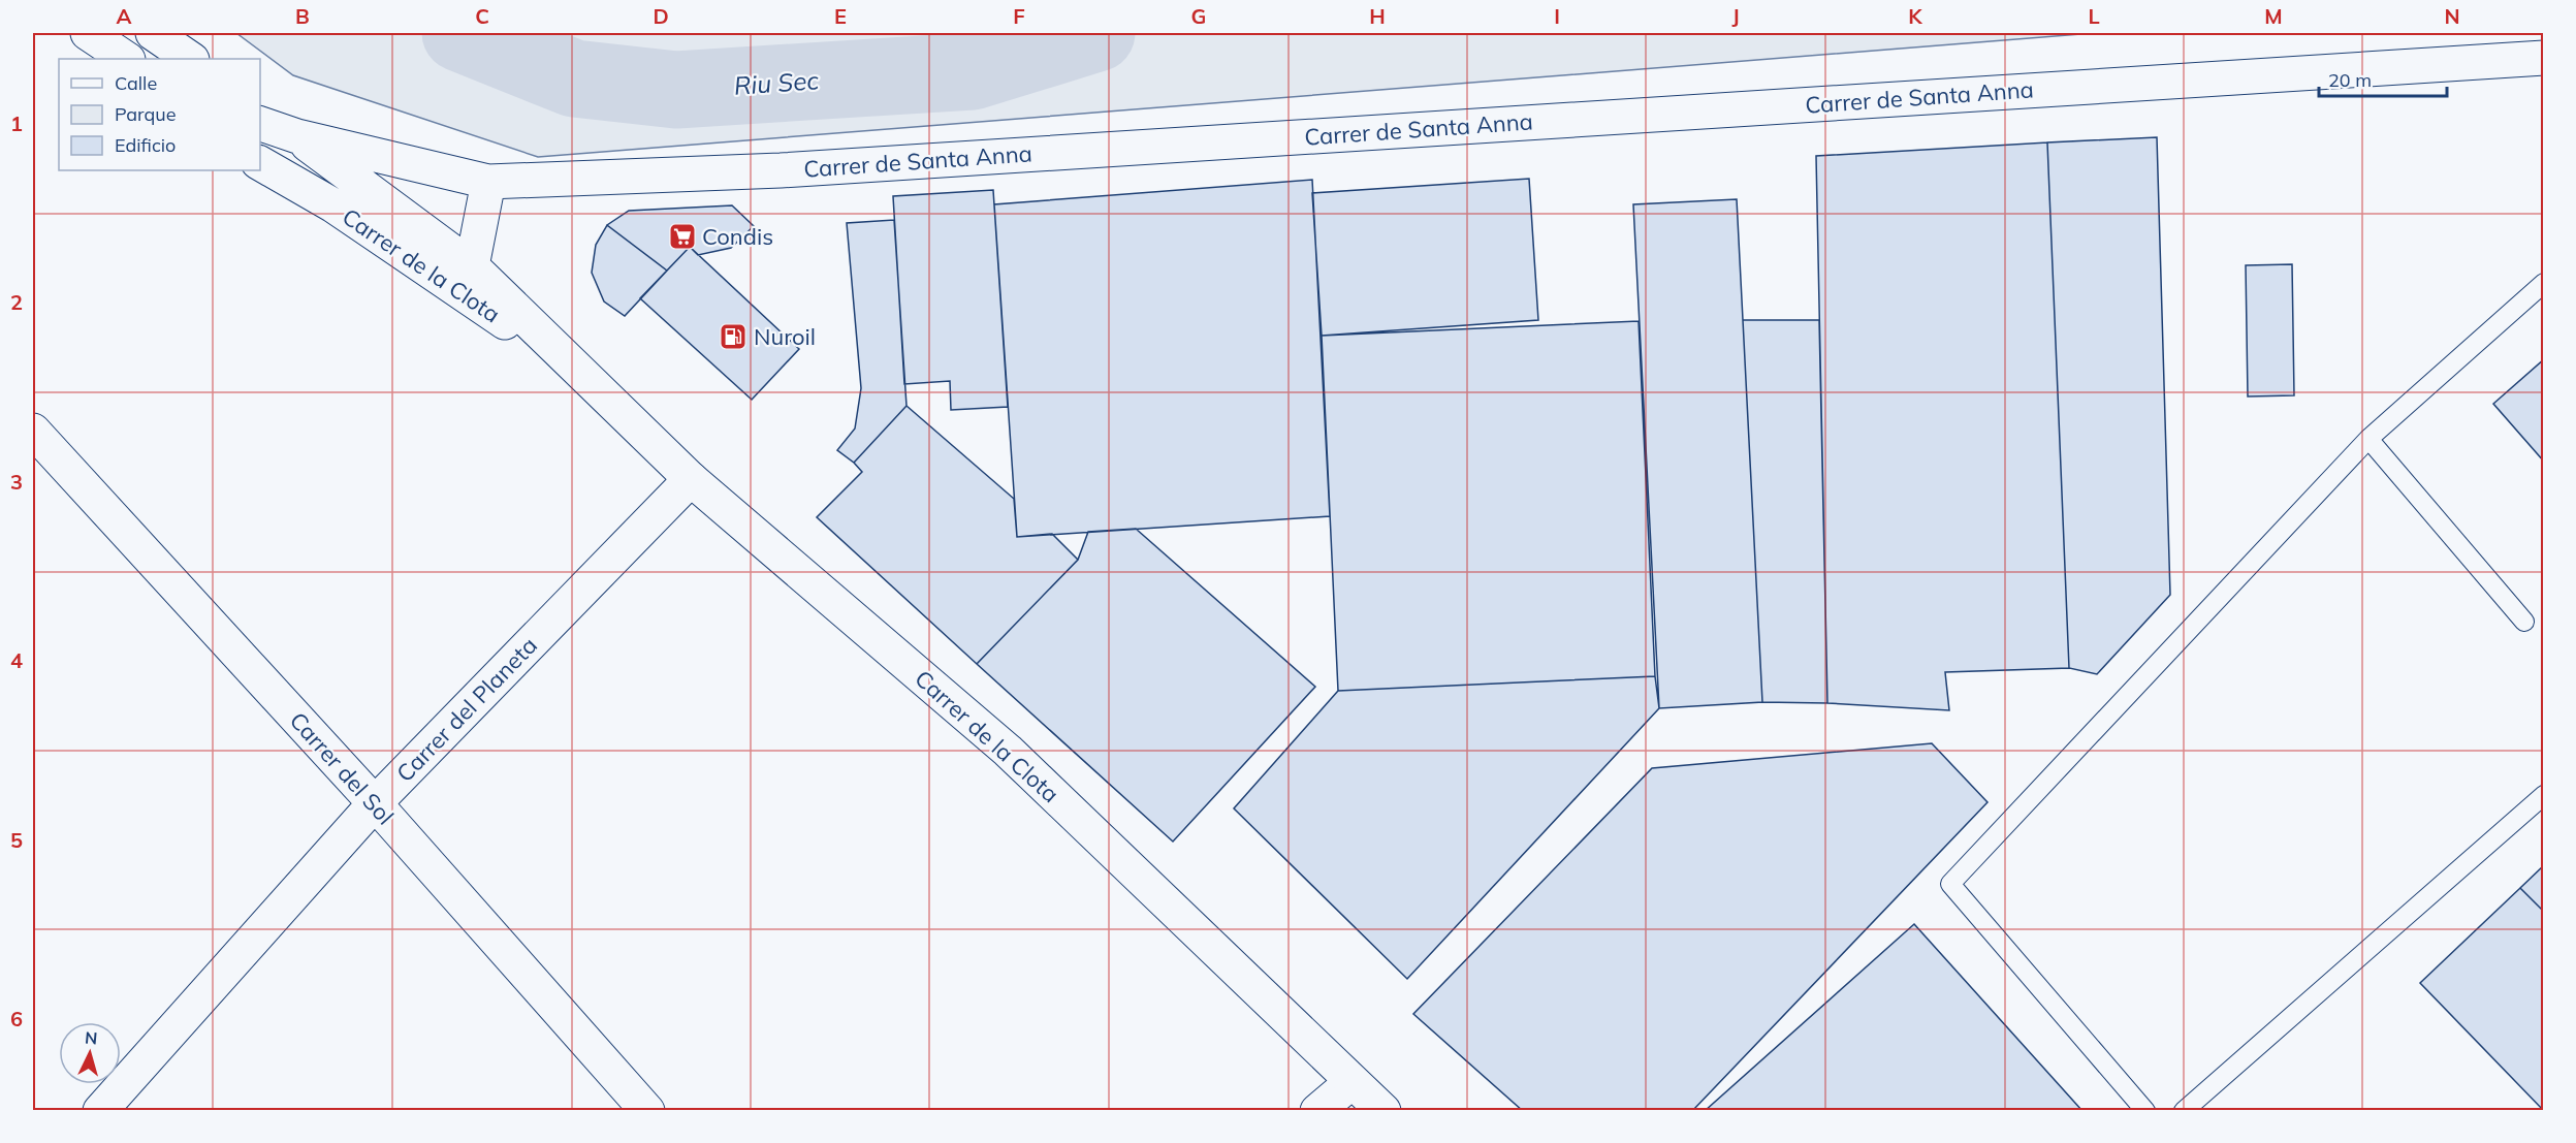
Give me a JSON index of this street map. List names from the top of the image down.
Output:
{
  "streets": {
    "street": [
      "Carrer de Santa Anna",
      "Carrer de la Clota",
      "Carrer del Planeta",
      "Carrer del Sol"
    ]
  },
  "crossings": [
    ["Carrer de Santa Anna", "Carrer de la Clota"],
    ["Carrer de la Clota", "Carrer del Planeta"],
    ["Carrer del Planeta", "Carrer del Sol"]
  ],
  "water": ["Riu Sec"],
  "places": {
    "supermarket": ["Condis"],
    "fuel station": ["Nuroil"]
  },
  "legend": ["Calle", "Parque", "Edificio"],
  "scale_bar": "20 m",
  "north": "top",
  "grid": {
    "columns": [
      "A",
      "B",
      "C",
      "D",
      "E",
      "F",
      "G",
      "H",
      "I",
      "J",
      "K",
      "L",
      "M",
      "N"
    ],
    "rows": [
      "1",
      "2",
      "3",
      "4",
      "5",
      "6"
    ]
  }
}
